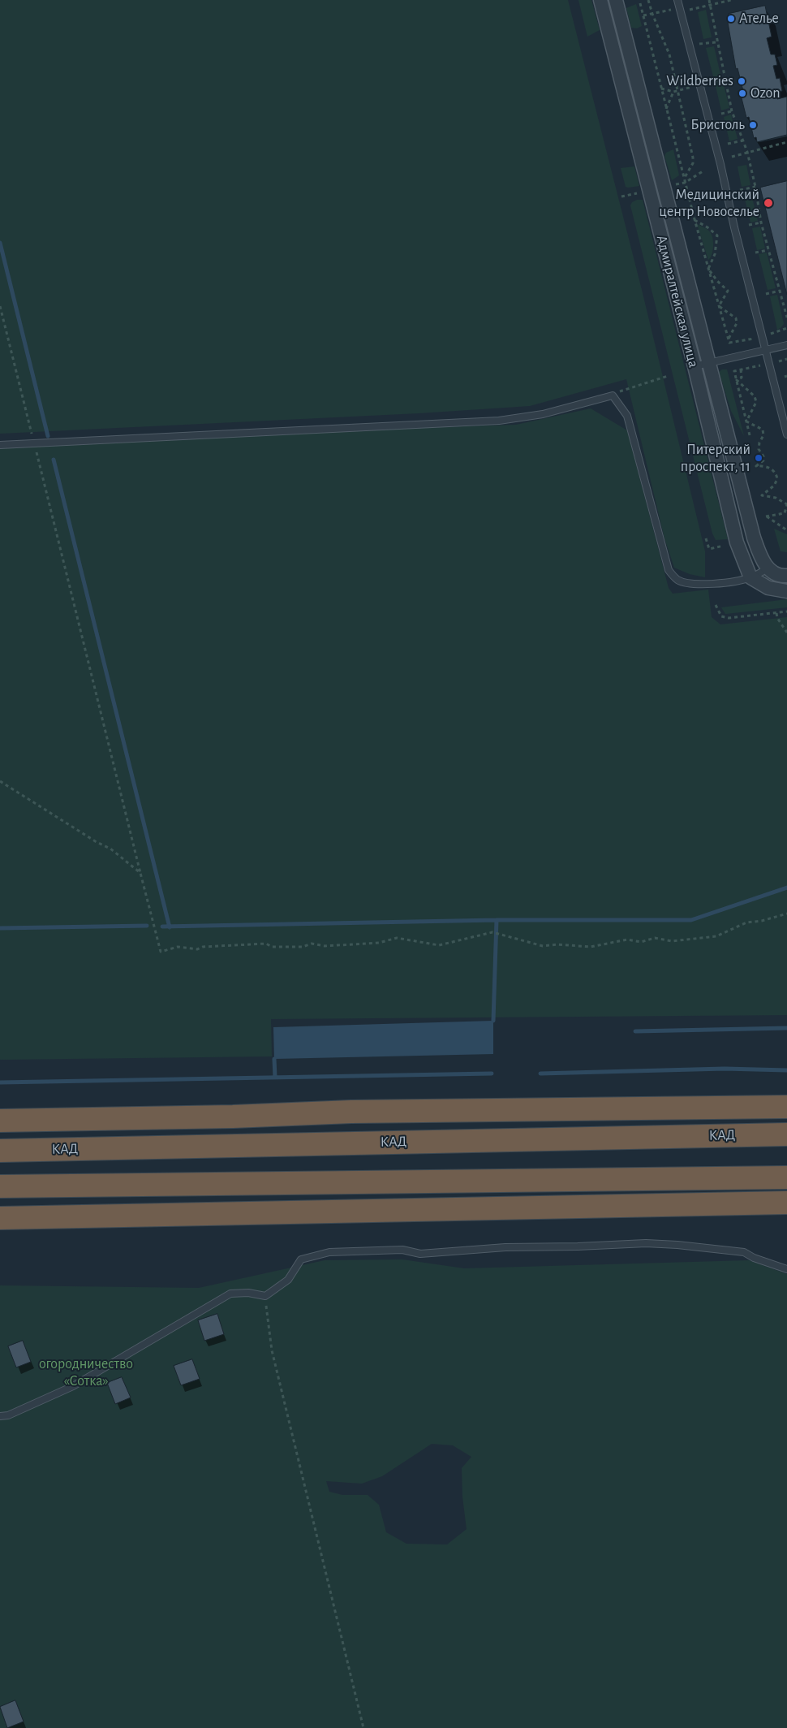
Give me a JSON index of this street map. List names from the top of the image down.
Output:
{
  "streets": {
    "highway": ["КАД"],
    "street": ["Адмиралтейская улица"]
  },
  "parks": ["огородничество «Сотка»"],
  "places": [
    "Ателье",
    "Wildberries",
    "Ozon",
    "Бристоль",
    "Медицинский центр Новоселье",
    "Питерский проспект, 11"
  ]
}
